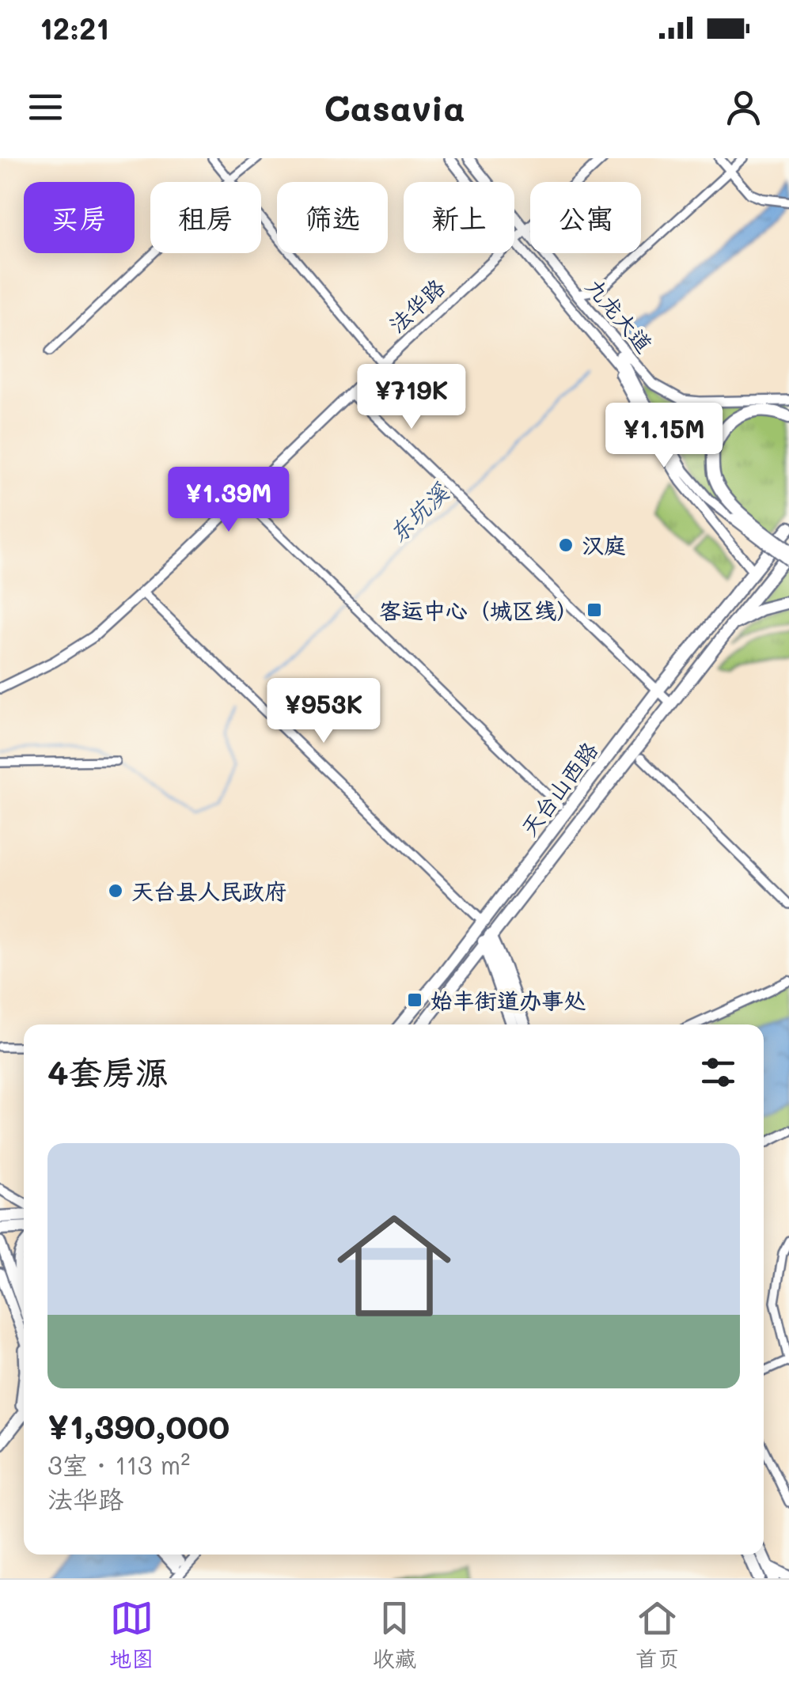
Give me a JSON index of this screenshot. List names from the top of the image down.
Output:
{
  "streets": {
    "main road": ["法华路", "九龙大道", "天台山西路"]
  },
  "crossings": [
    ["法华路", "九龙大道"]
  ],
  "water": ["东坑溪"],
  "places": {
    "other": ["汉庭", "天台县人民政府"],
    "transit": ["客运中心（城区线）", "始丰街道办事处"]
  },
  "page": {
    "status": "12:21",
    "header": "Casavia",
    "chip": [
      "买房",
      "租房",
      "筛选",
      "新上",
      "公寓"
    ],
    "price": [
      "¥719K",
      "¥1.15M",
      "¥1.39M",
      "¥953K"
    ],
    "heading": "4套房源",
    "list": [
      {
        "name": "¥1,390,000",
        "note": "3室 · 113 m² · 法华路"
      }
    ],
    "tabs": ["地图", "收藏", "首页"]
  }
}
